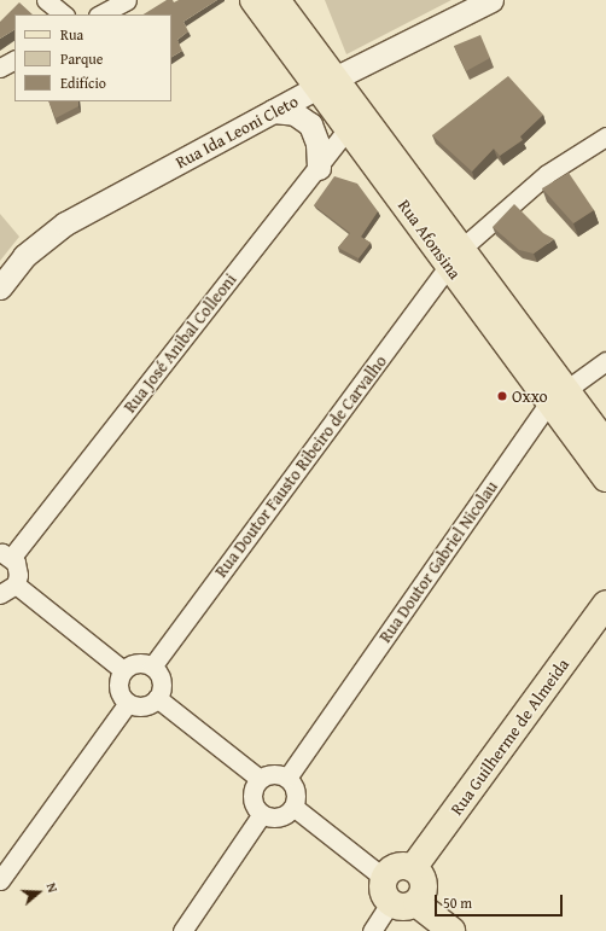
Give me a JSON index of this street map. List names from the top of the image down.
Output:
{
  "streets": {
    "main road": ["Rua Afonsina", "Rua Guilherme de Almeida"],
    "street": [
      "Rua Ida Leoni Cleto",
      "Rua José Anibal Colleoni",
      "Rua Doutor Fausto Ribeiro de Carvalho",
      "Rua Doutor Gabriel Nicolau"
    ]
  },
  "crossings": [
    ["Rua Ida Leoni Cleto", "Rua Afonsina"],
    ["Rua Afonsina", "Rua José Anibal Colleoni"],
    ["Rua Afonsina", "Rua Doutor Fausto Ribeiro de Carvalho"],
    ["Rua Afonsina", "Rua Doutor Gabriel Nicolau"]
  ],
  "places": ["Oxxo"],
  "legend": ["Rua", "Parque", "Edifício"],
  "scale_bar": "50 m",
  "north": "right"
}
